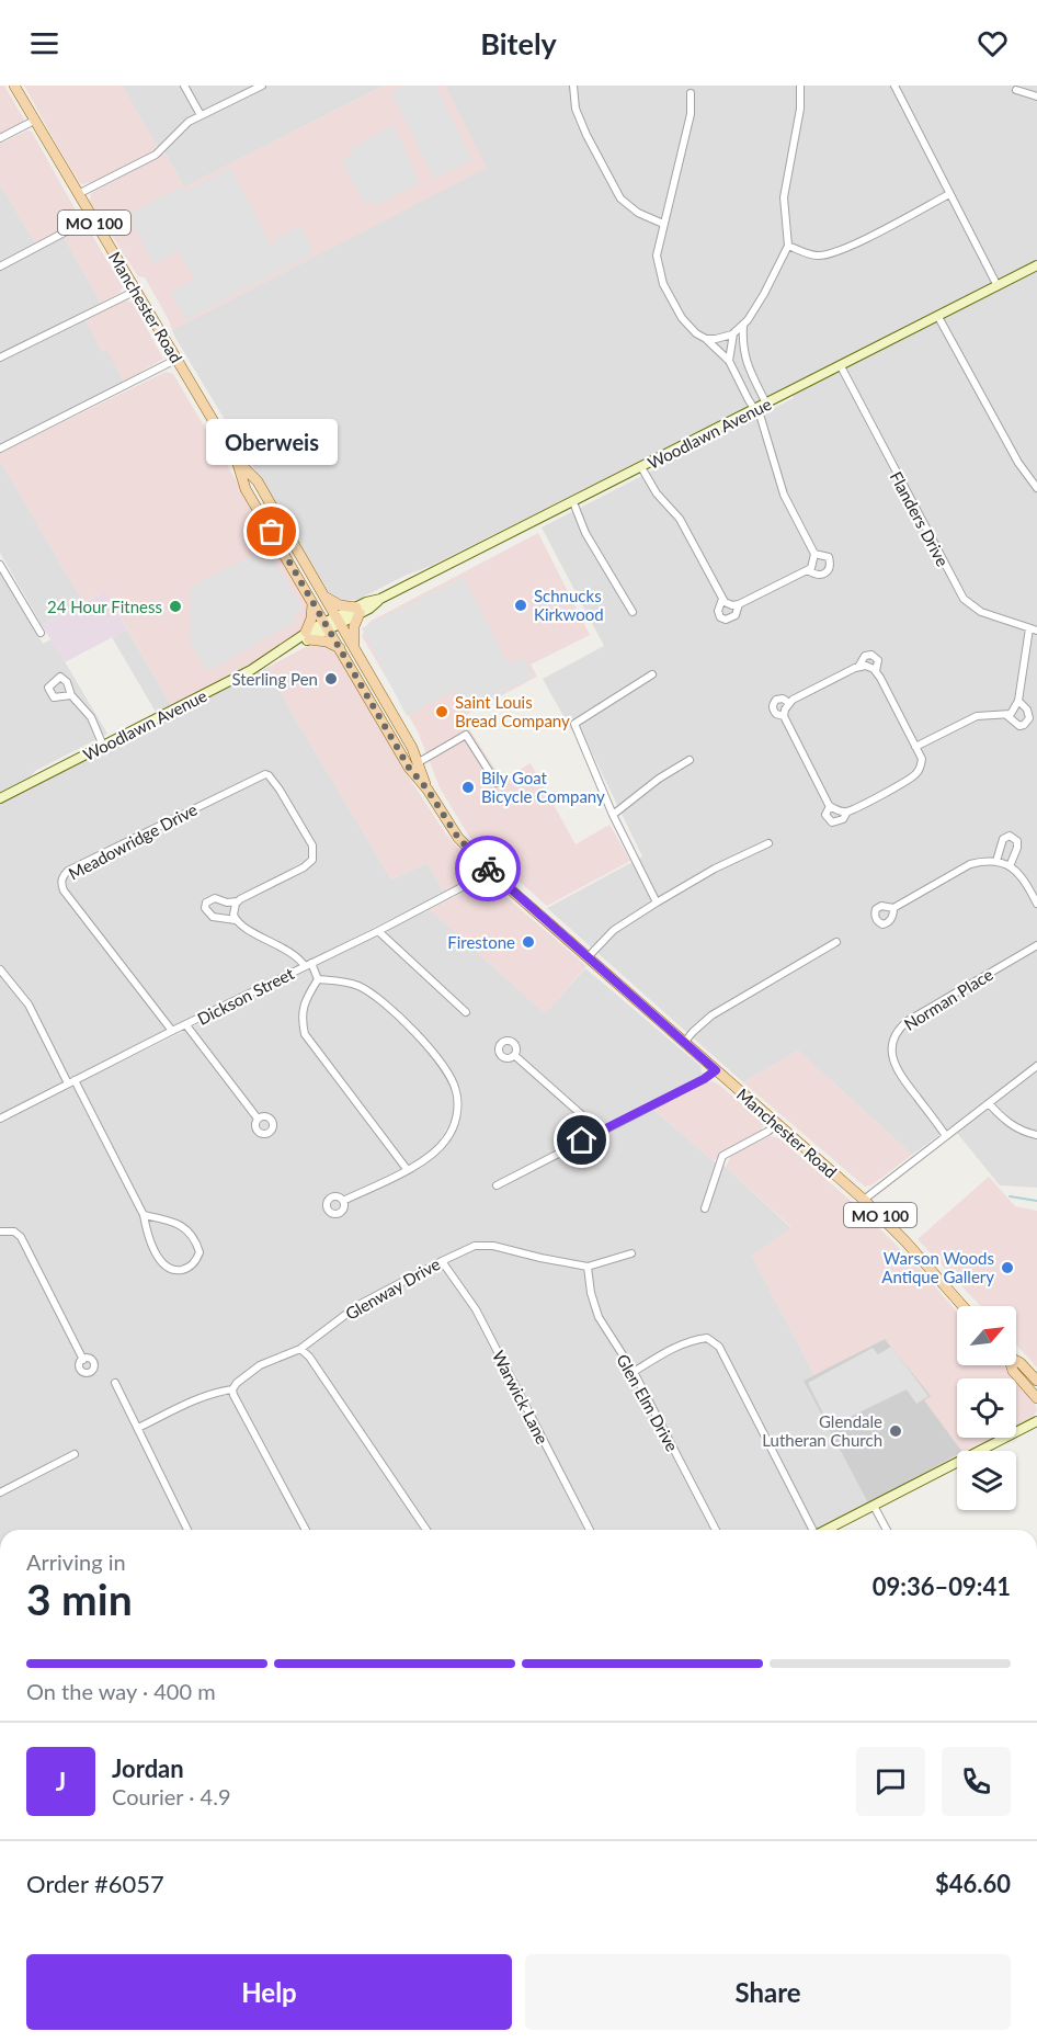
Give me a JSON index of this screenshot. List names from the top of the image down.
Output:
{
  "streets": {
    "main road": ["MO 100", "Manchester Road"],
    "street": [
      "Woodlawn Avenue",
      "Flanders Drive",
      "Meadowridge Drive",
      "Dickson Street",
      "Norman Place",
      "Glenway Drive",
      "Warwick Lane",
      "Glen Elm Drive"
    ]
  },
  "crossings": [
    ["Manchester Road", "Woodlawn Avenue"],
    ["Manchester Road", "Dickson Street"],
    ["Woodlawn Avenue", "Flanders Drive"],
    ["Meadowridge Drive", "Dickson Street"],
    ["Glenway Drive", "Warwick Lane"],
    ["Glenway Drive", "Glen Elm Drive"]
  ],
  "places": [
    "Oberweis",
    "Schnucks Kirkwood",
    "24 Hour Fitness",
    "Sterling Pen",
    "Saint Louis Bread Company",
    "Bily Goat Bicycle Company",
    "Firestone",
    "Warson Woods Antique Gallery",
    "Glendale Lutheran Church"
  ],
  "north": "top right",
  "page": {
    "header": "Bitely",
    "bubble": "Oberweis",
    "heading": ["3 min", "Arriving in", "09:36–09:41"],
    "panel": [
      "Jordan",
      "Courier · 4.9",
      "Order #6057",
      "$46.60"
    ],
    "bar": "On the way · 400 m",
    "round": "J",
    "buttons": ["Help", "Share"]
  }
}
